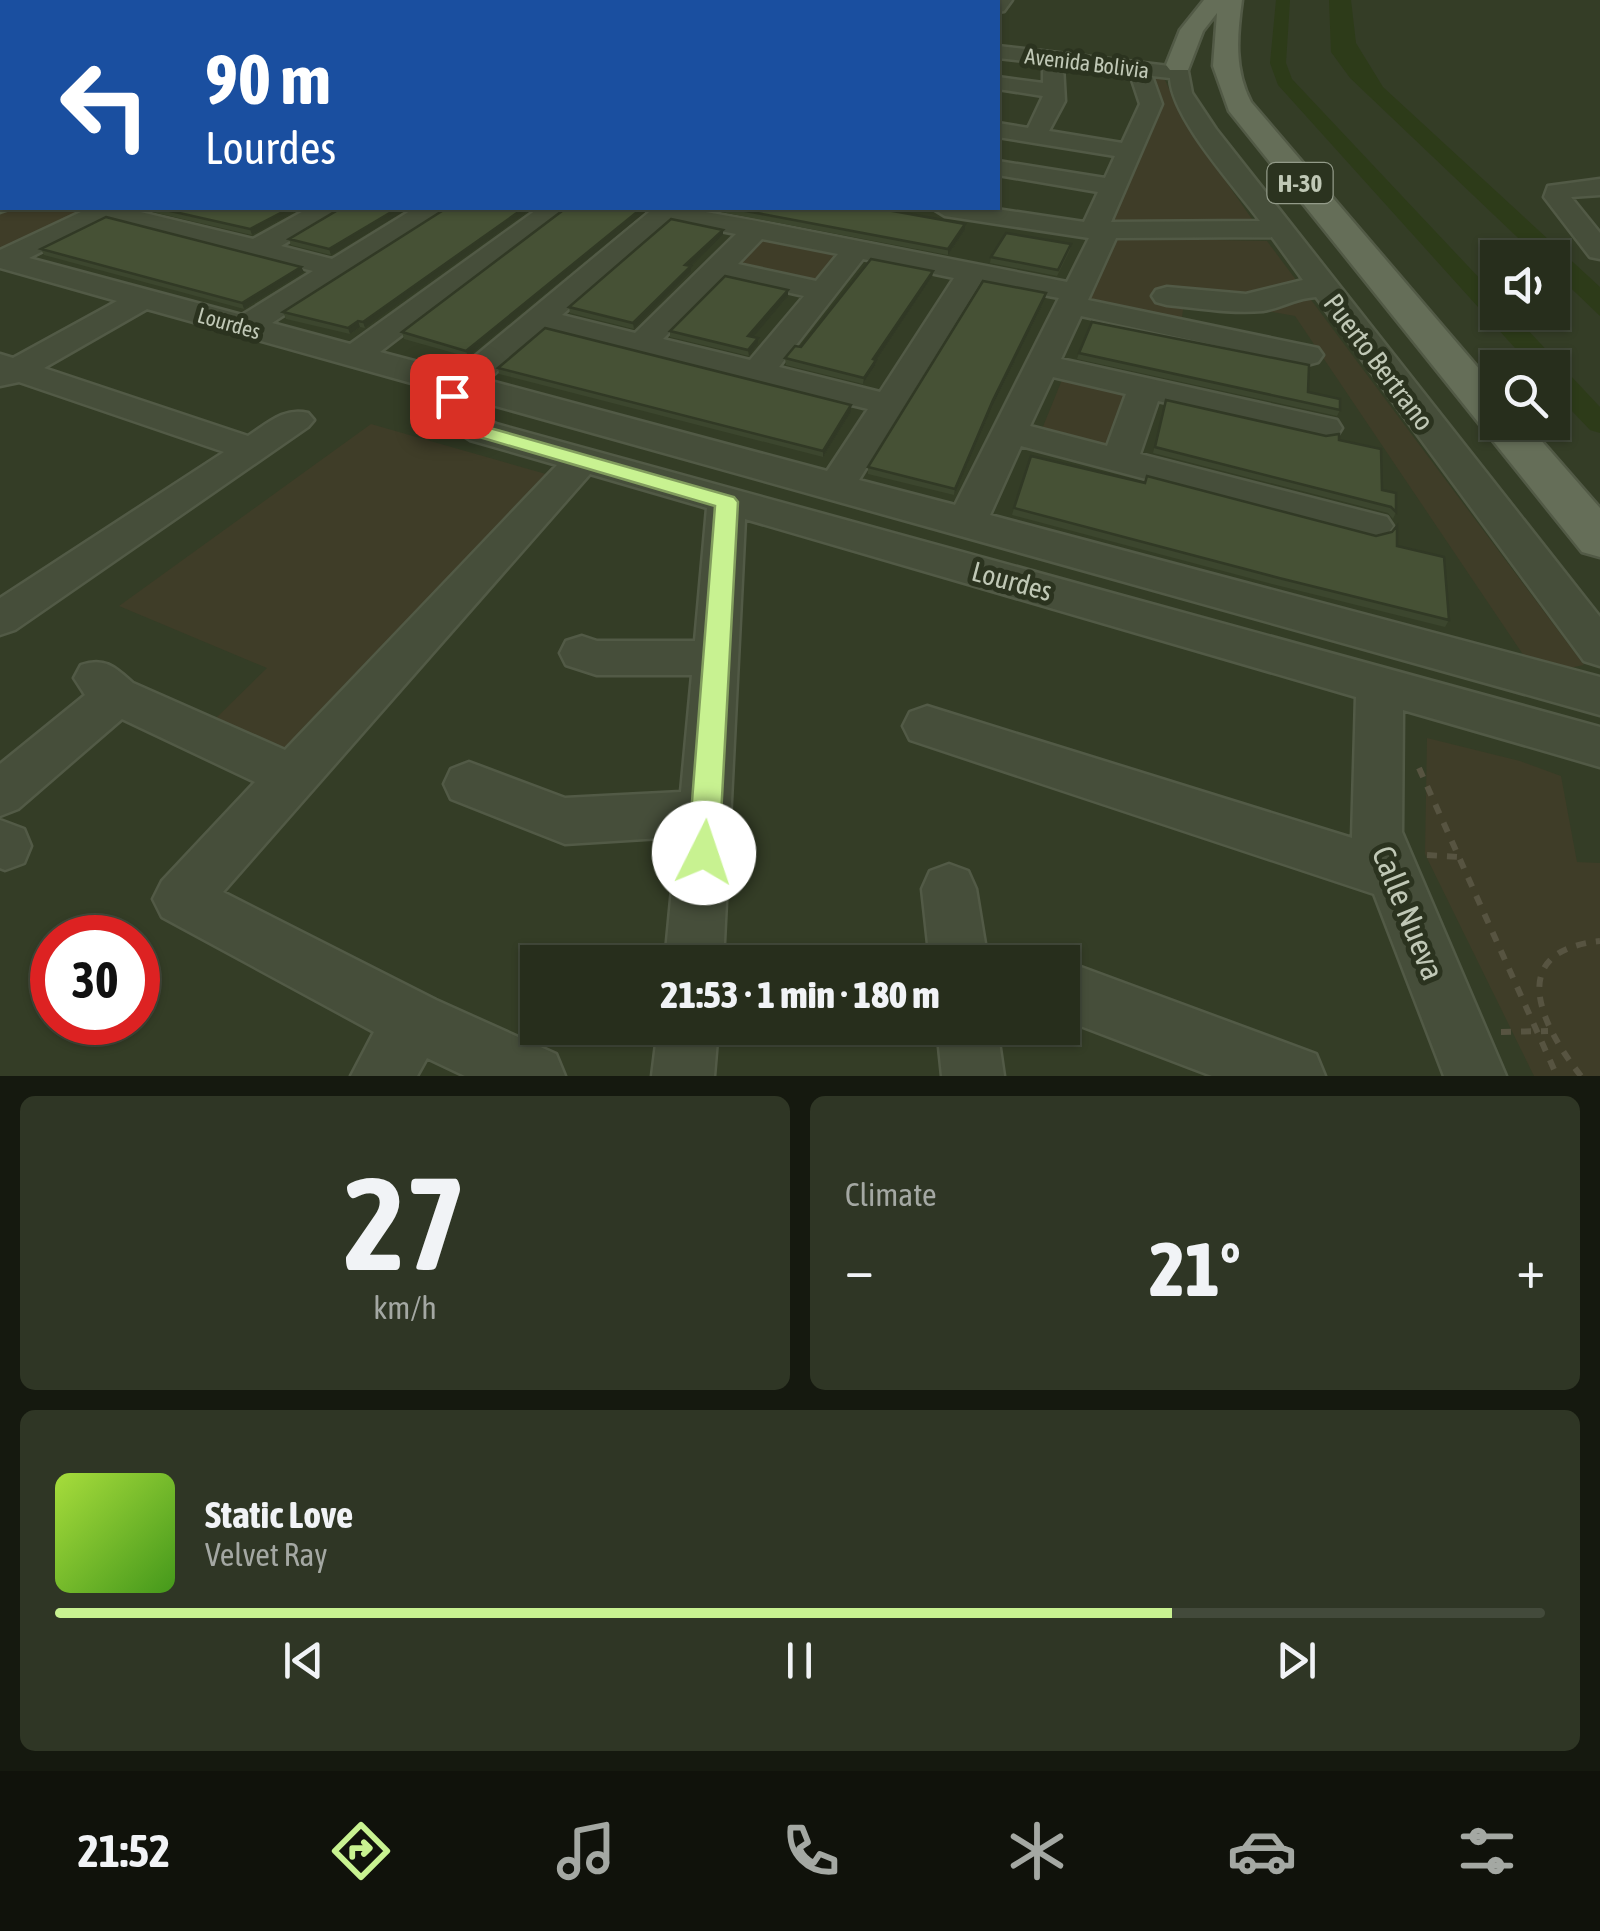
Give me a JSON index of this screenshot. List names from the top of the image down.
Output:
{
  "streets": {
    "main road": ["H-30"],
    "street": [
      "Avenida Bolivia",
      "Lourdes",
      "Puerto Bertrano",
      "Calle Nueva"
    ]
  },
  "crossings": [
    ["Avenida Bolivia", "Puerto Bertrano"],
    ["Lourdes", "Calle Nueva"]
  ],
  "page": {
    "turn": ["90 m", "Lourdes"],
    "limit": "30",
    "trip": "21:53 · 1 min · 180 m",
    "tile": [
      ["27", "km/h"],
      "Climate"
    ],
    "heat": ["−", "21°", "+"],
    "song": ["Static Love", "Velvet Ray"],
    "tabs": "21:52"
  }
}
